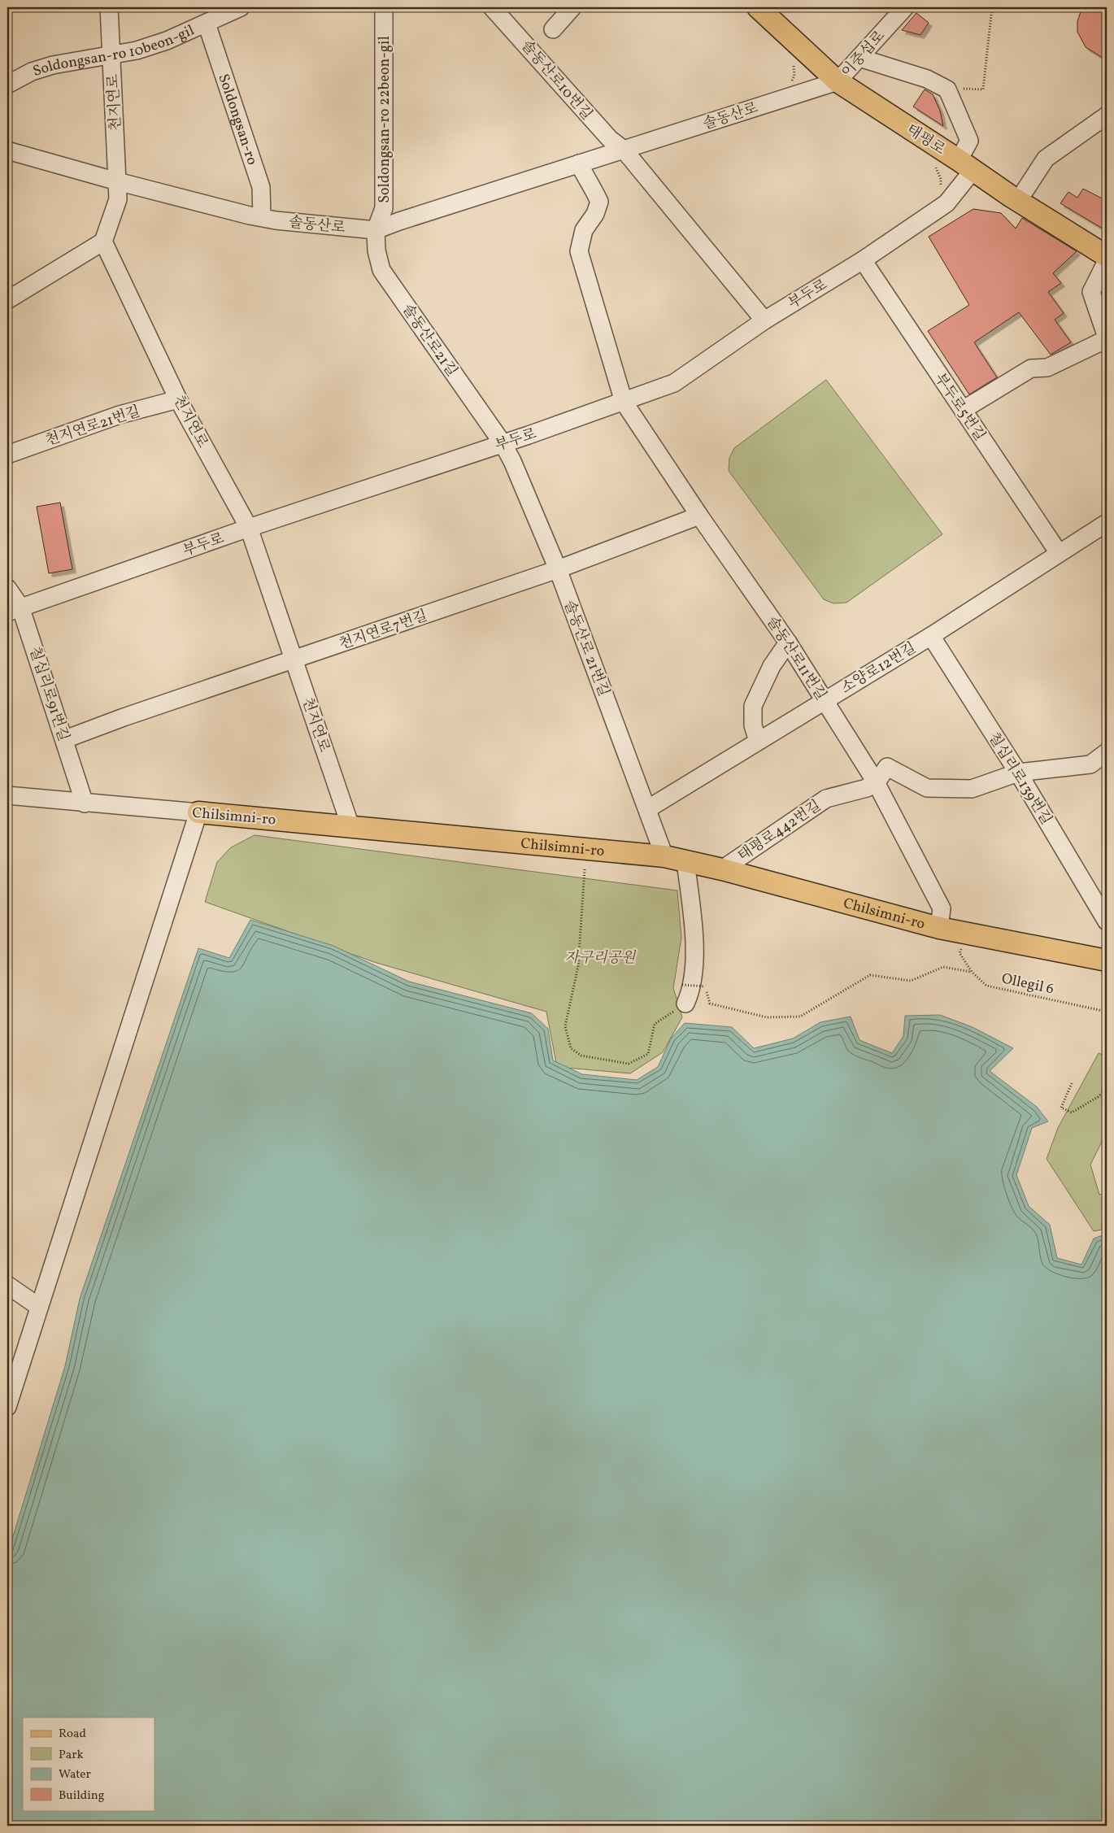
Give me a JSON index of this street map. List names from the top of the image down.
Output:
{
  "streets": {
    "main road": ["태평로", "Chilsimni-ro"],
    "street": [
      "Soldongsan-ro 10beon-gil",
      "이중섭로",
      "솔동산로10번길",
      "천지연로",
      "솔동산로",
      "Soldongsan-ro",
      "Soldongsan-ro 22beon-gil",
      "부두로",
      "솔동산로21길",
      "부두로5번길",
      "천지연로21번길",
      "천지연로7번길",
      "솔동산로 21번길",
      "솔동산로11번길",
      "소양로12번길",
      "칠십리로91번길",
      "칠십리로139번길",
      "태평로442번길"
    ],
    "path": ["Ollegil 6"]
  },
  "crossings": [
    ["Soldongsan-ro 10beon-gil", "천지연로"],
    ["Soldongsan-ro 10beon-gil", "Soldongsan-ro"],
    ["이중섭로", "솔동산로"],
    ["이중섭로", "태평로"],
    ["솔동산로10번길", "솔동산로"],
    ["천지연로", "솔동산로"],
    ["천지연로", "부두로"],
    ["천지연로", "천지연로21번길"],
    ["천지연로", "천지연로7번길"],
    ["천지연로", "Chilsimni-ro"],
    ["솔동산로", "Soldongsan-ro"],
    ["솔동산로", "Soldongsan-ro 22beon-gil"],
    ["솔동산로", "태평로"],
    ["솔동산로", "솔동산로21길"],
    ["솔동산로", "솔동산로11번길"],
    ["Soldongsan-ro 22beon-gil", "솔동산로21길"],
    ["태평로", "부두로"],
    ["부두로", "솔동산로21길"],
    ["부두로", "부두로5번길"],
    ["부두로", "솔동산로 21번길"],
    ["부두로", "솔동산로11번길"],
    ["부두로", "칠십리로91번길"],
    ["솔동산로21길", "솔동산로 21번길"],
    ["부두로5번길", "소양로12번길"],
    ["천지연로7번길", "솔동산로 21번길"],
    ["천지연로7번길", "솔동산로11번길"],
    ["천지연로7번길", "칠십리로91번길"],
    ["솔동산로 21번길", "소양로12번길"],
    ["솔동산로 21번길", "Chilsimni-ro"],
    ["솔동산로11번길", "소양로12번길"],
    ["솔동산로11번길", "Chilsimni-ro"],
    ["솔동산로11번길", "태평로442번길"],
    ["소양로12번길", "칠십리로139번길"],
    ["칠십리로91번길", "Chilsimni-ro"],
    ["칠십리로139번길", "태평로442번길"],
    ["Chilsimni-ro", "태평로442번길"],
    ["Chilsimni-ro", "Ollegil 6"]
  ],
  "parks": ["자구리공원"],
  "legend": [
    "Road",
    "Park",
    "Water",
    "Building"
  ]
}
